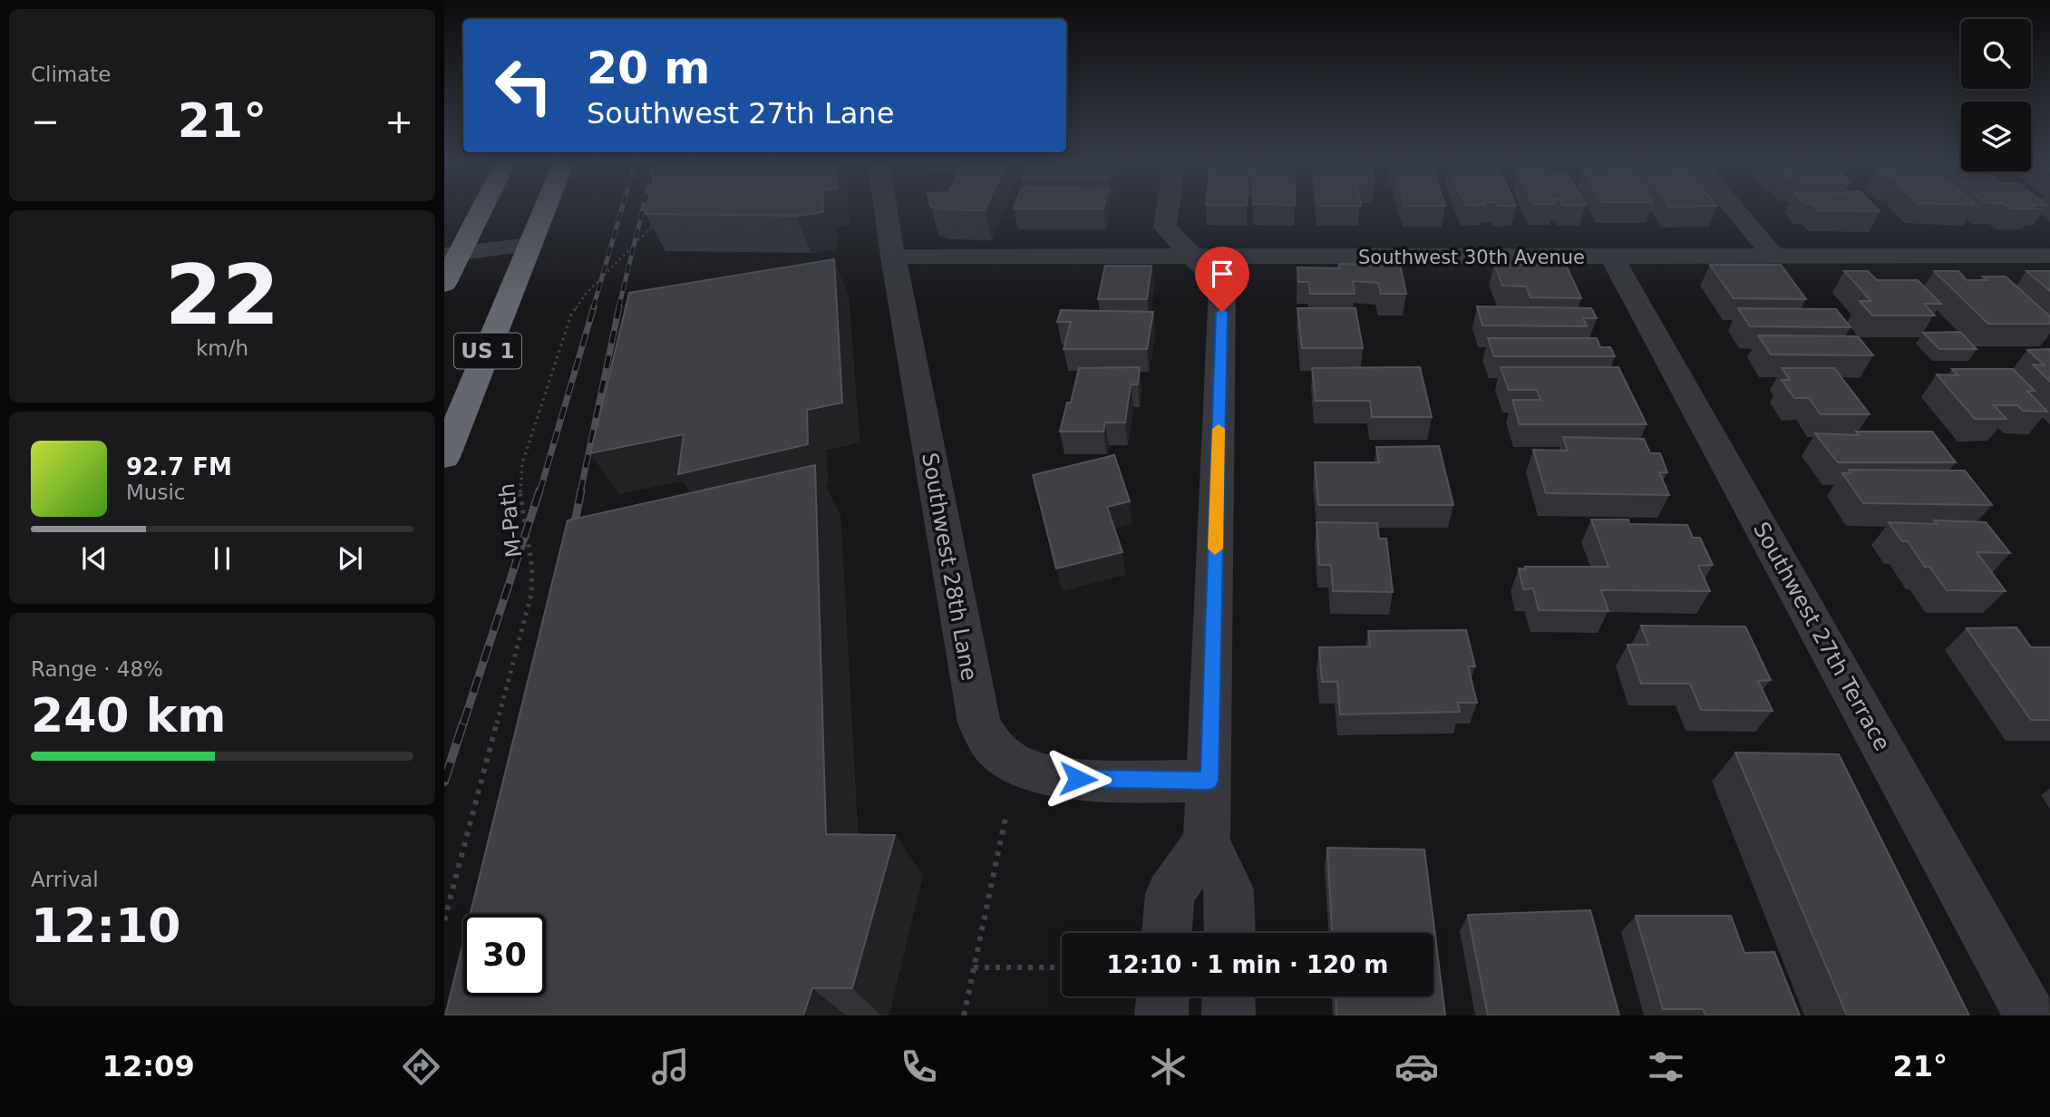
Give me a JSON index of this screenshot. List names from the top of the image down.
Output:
{
  "streets": {
    "highway": ["US 1"],
    "street": ["Southwest 30th Avenue", "Southwest 28th Lane", "Southwest 27th Terrace"],
    "path": ["M-Path"]
  },
  "crossings": [
    ["Southwest 30th Avenue", "Southwest 28th Lane"],
    ["Southwest 30th Avenue", "Southwest 27th Terrace"]
  ],
  "page": {
    "tile": [
      "Climate",
      ["22", "km/h"],
      ["Range · 48%", "240 km"],
      ["Arrival", "12:10"]
    ],
    "turn": ["20 m", "Southwest 27th Lane"],
    "heat": ["−", "21°", "+"],
    "song": ["92.7 FM", "Music"],
    "limit": "30",
    "trip": "12:10 · 1 min · 120 m",
    "tabs": ["12:09", "21°"]
  }
}
